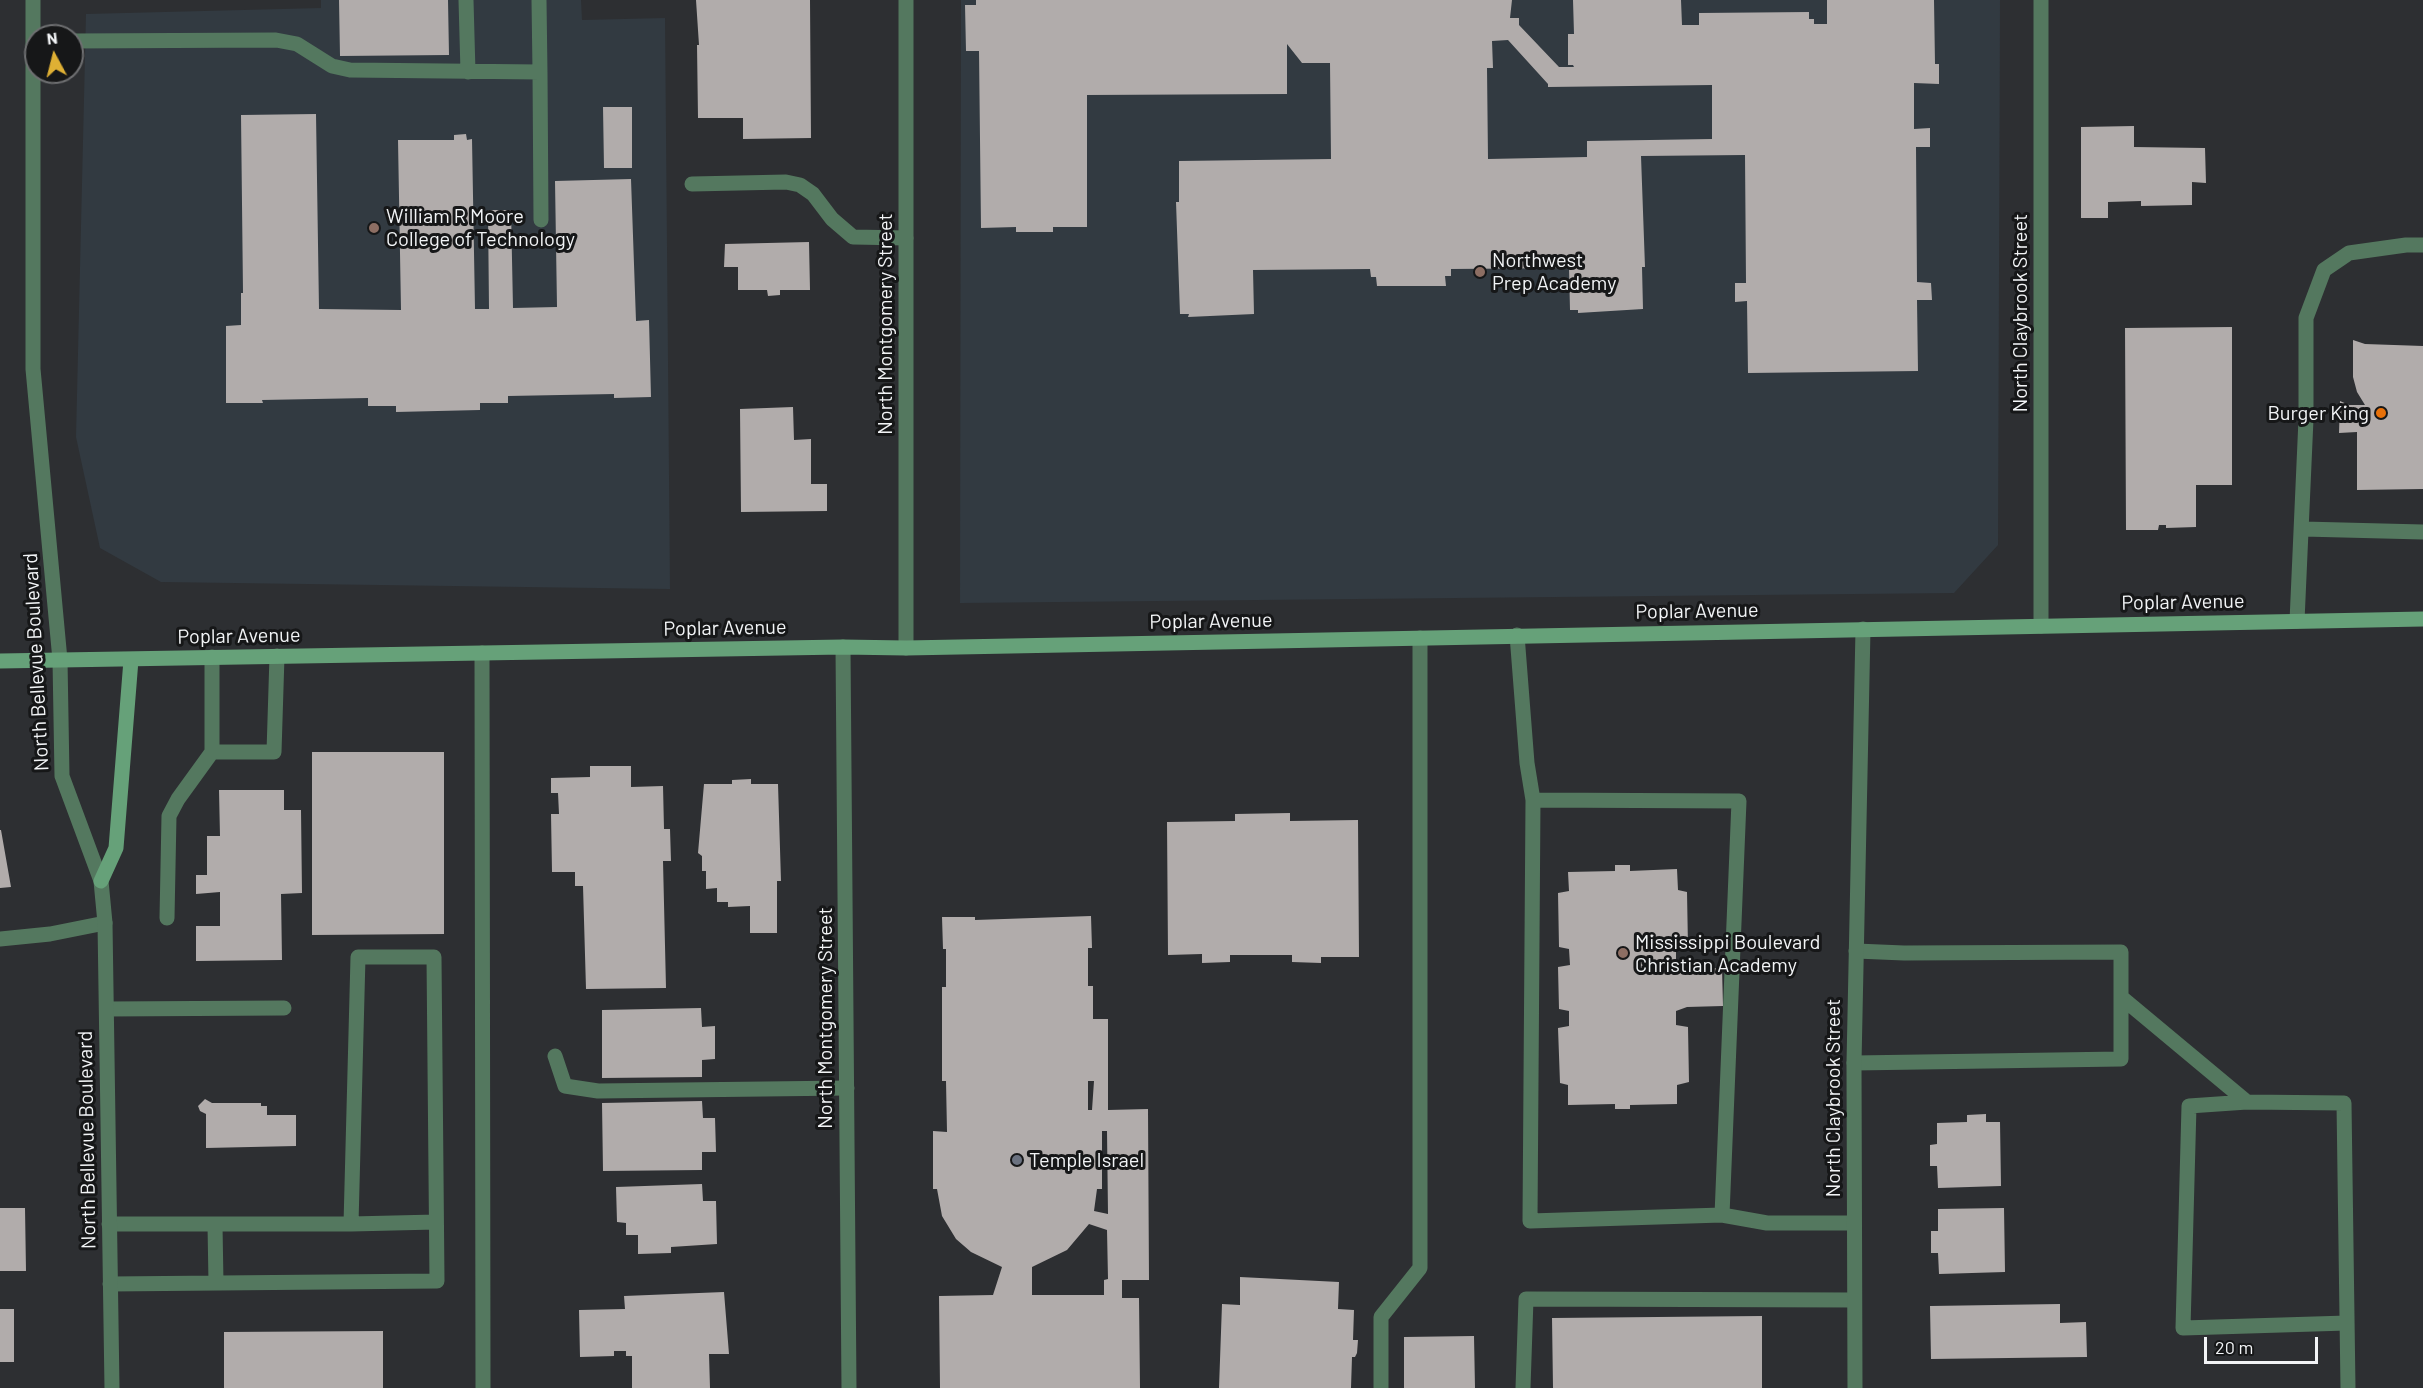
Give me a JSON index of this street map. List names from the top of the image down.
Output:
{
  "streets": {
    "main road": ["Poplar Avenue"],
    "street": ["North Claybrook Street", "North Montgomery Street", "North Bellevue Boulevard"]
  },
  "crossings": [
    ["North Claybrook Street", "Poplar Avenue"],
    ["North Montgomery Street", "Poplar Avenue"],
    ["Poplar Avenue", "North Bellevue Boulevard"]
  ],
  "places": [
    "William R Moore College of Technology",
    "Northwest Prep Academy",
    "Burger King",
    "Mississippi Boulevard Christian Academy",
    "Temple Israel"
  ],
  "scale_bar": "20 m",
  "north": "top"
}
